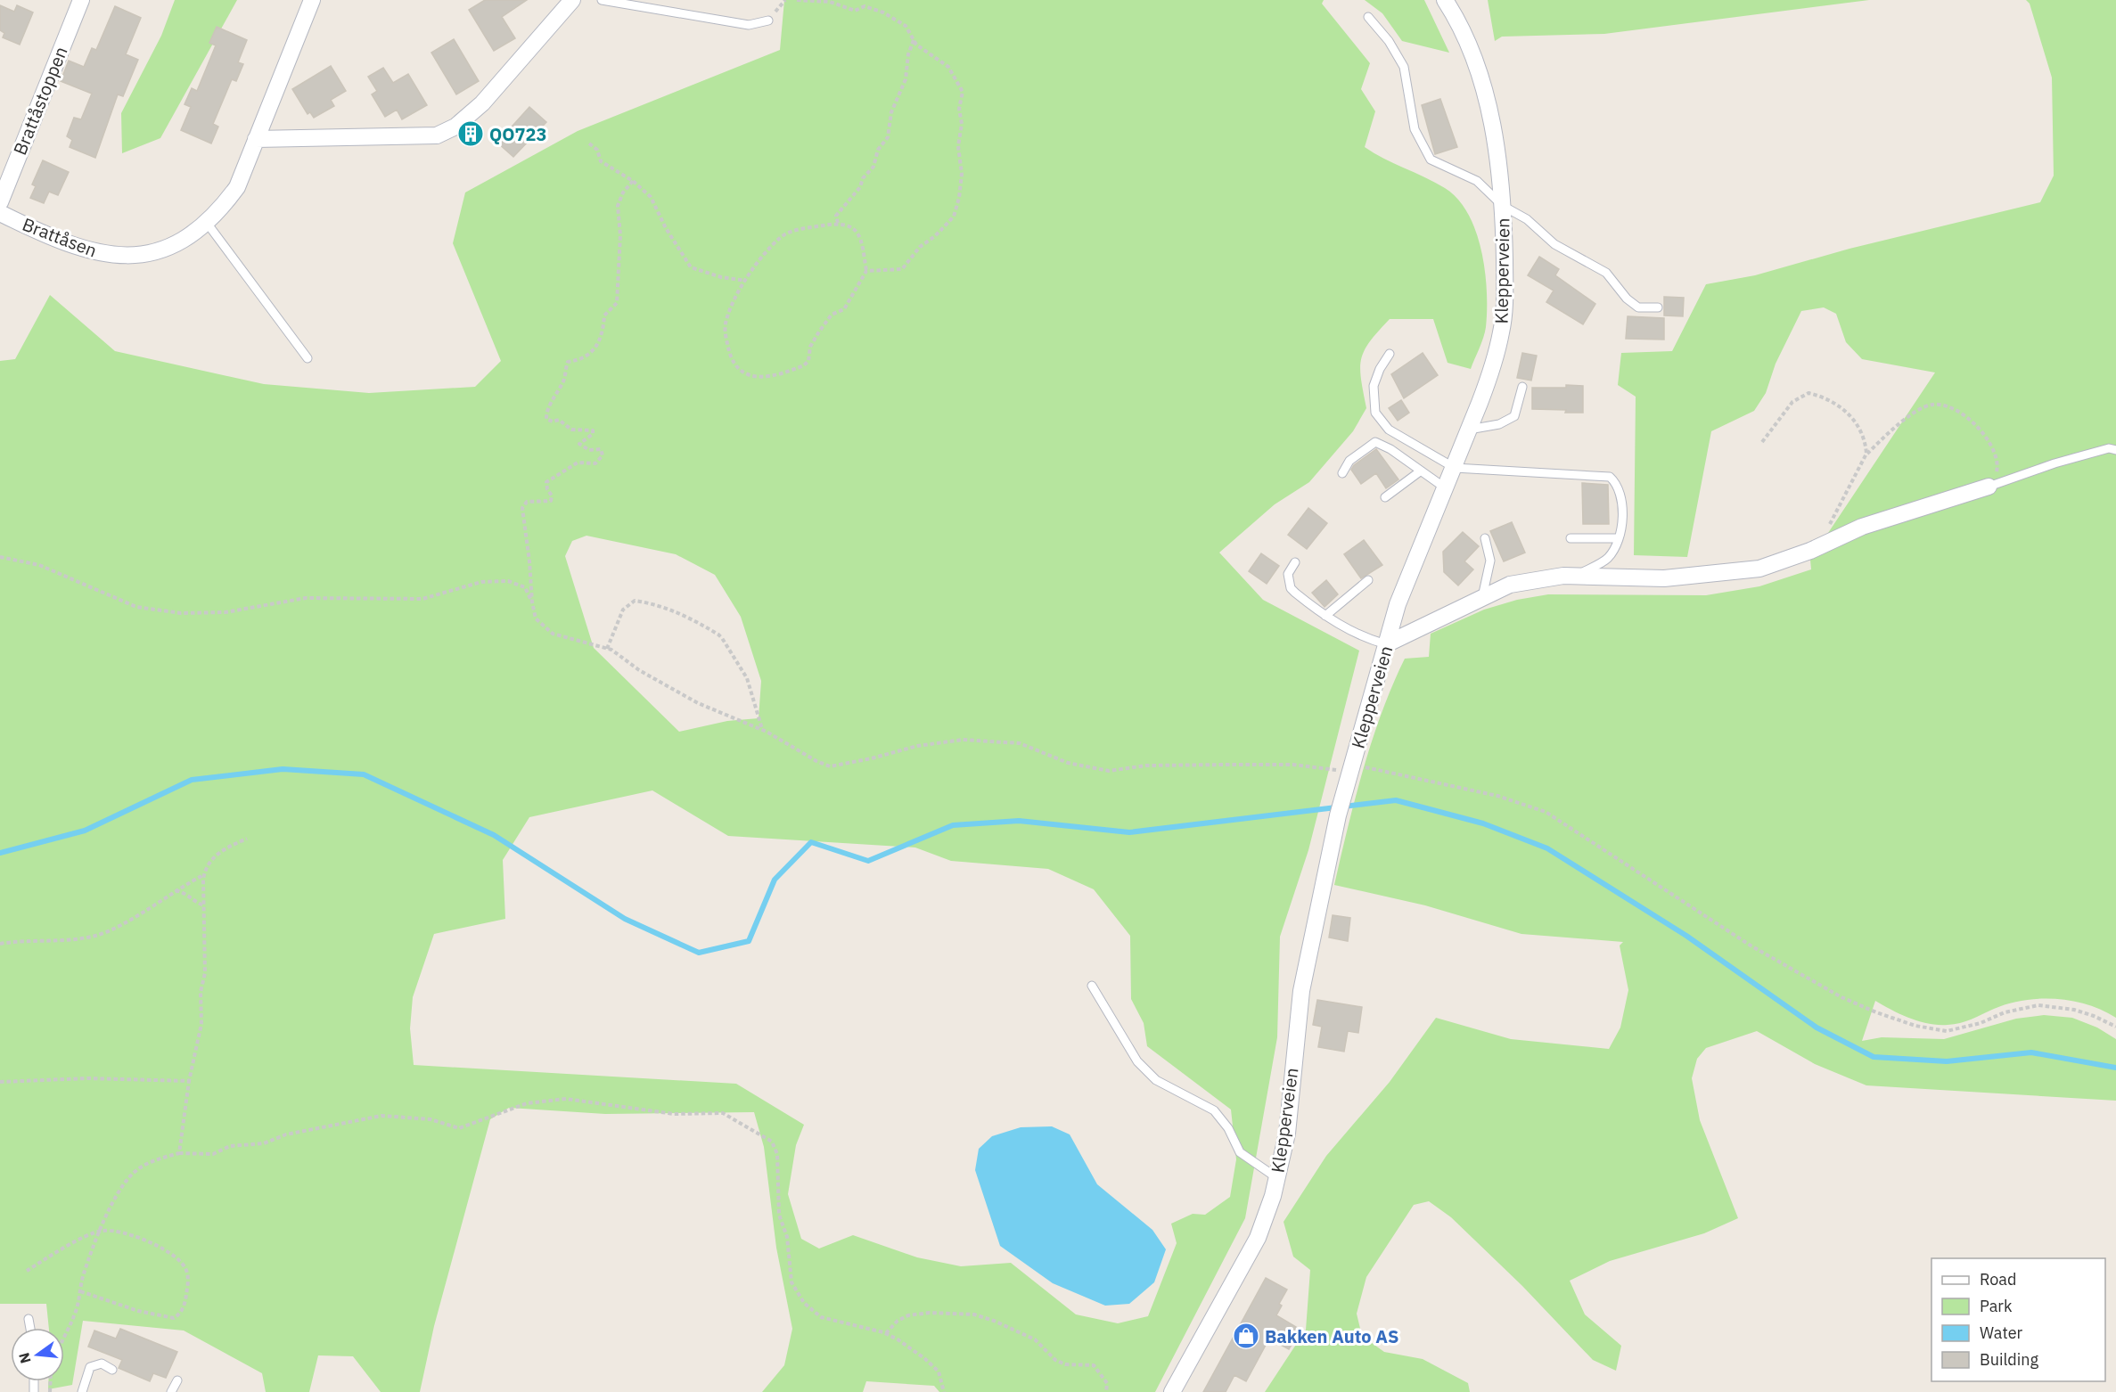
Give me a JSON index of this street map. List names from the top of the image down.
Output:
{
  "streets": {
    "street": ["Brattåstoppen", "Brattåsen", "Klepperveien"]
  },
  "places": {
    "building": ["QO723"],
    "shop": ["Bakken Auto AS"]
  },
  "legend": [
    "Road",
    "Park",
    "Water",
    "Building"
  ],
  "north": "left"
}
